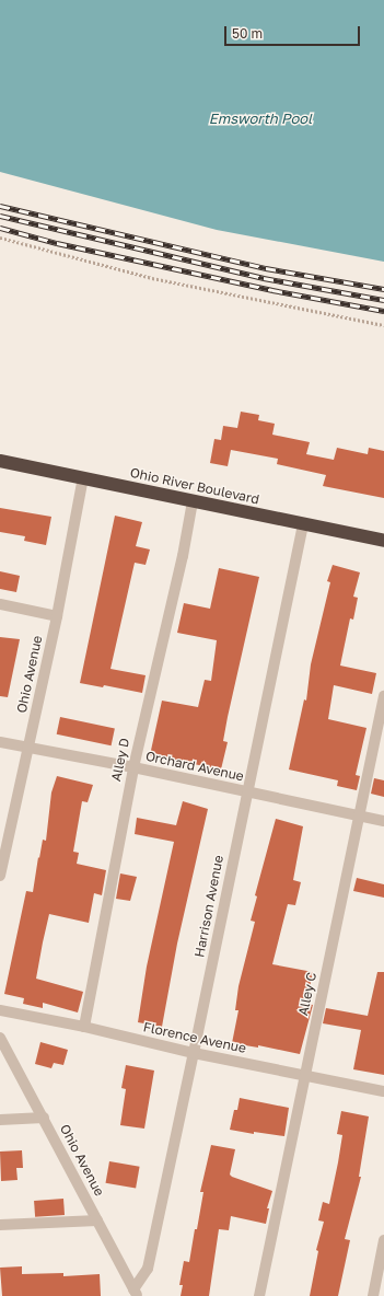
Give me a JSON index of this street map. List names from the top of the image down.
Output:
{
  "streets": {
    "highway": ["Ohio River Boulevard"],
    "street": [
      "Ohio Avenue",
      "Alley D",
      "Orchard Avenue",
      "Harrison Avenue",
      "Alley C",
      "Florence Avenue"
    ]
  },
  "crossings": [
    ["Ohio River Boulevard", "Ohio Avenue"],
    ["Ohio River Boulevard", "Alley D"],
    ["Ohio River Boulevard", "Harrison Avenue"],
    ["Ohio Avenue", "Orchard Avenue"],
    ["Ohio Avenue", "Harrison Avenue"],
    ["Alley D", "Orchard Avenue"],
    ["Alley D", "Florence Avenue"],
    ["Orchard Avenue", "Harrison Avenue"],
    ["Orchard Avenue", "Alley C"],
    ["Harrison Avenue", "Florence Avenue"],
    ["Alley C", "Florence Avenue"]
  ],
  "water": ["Emsworth Pool"],
  "scale_bar": "50 m"
}
